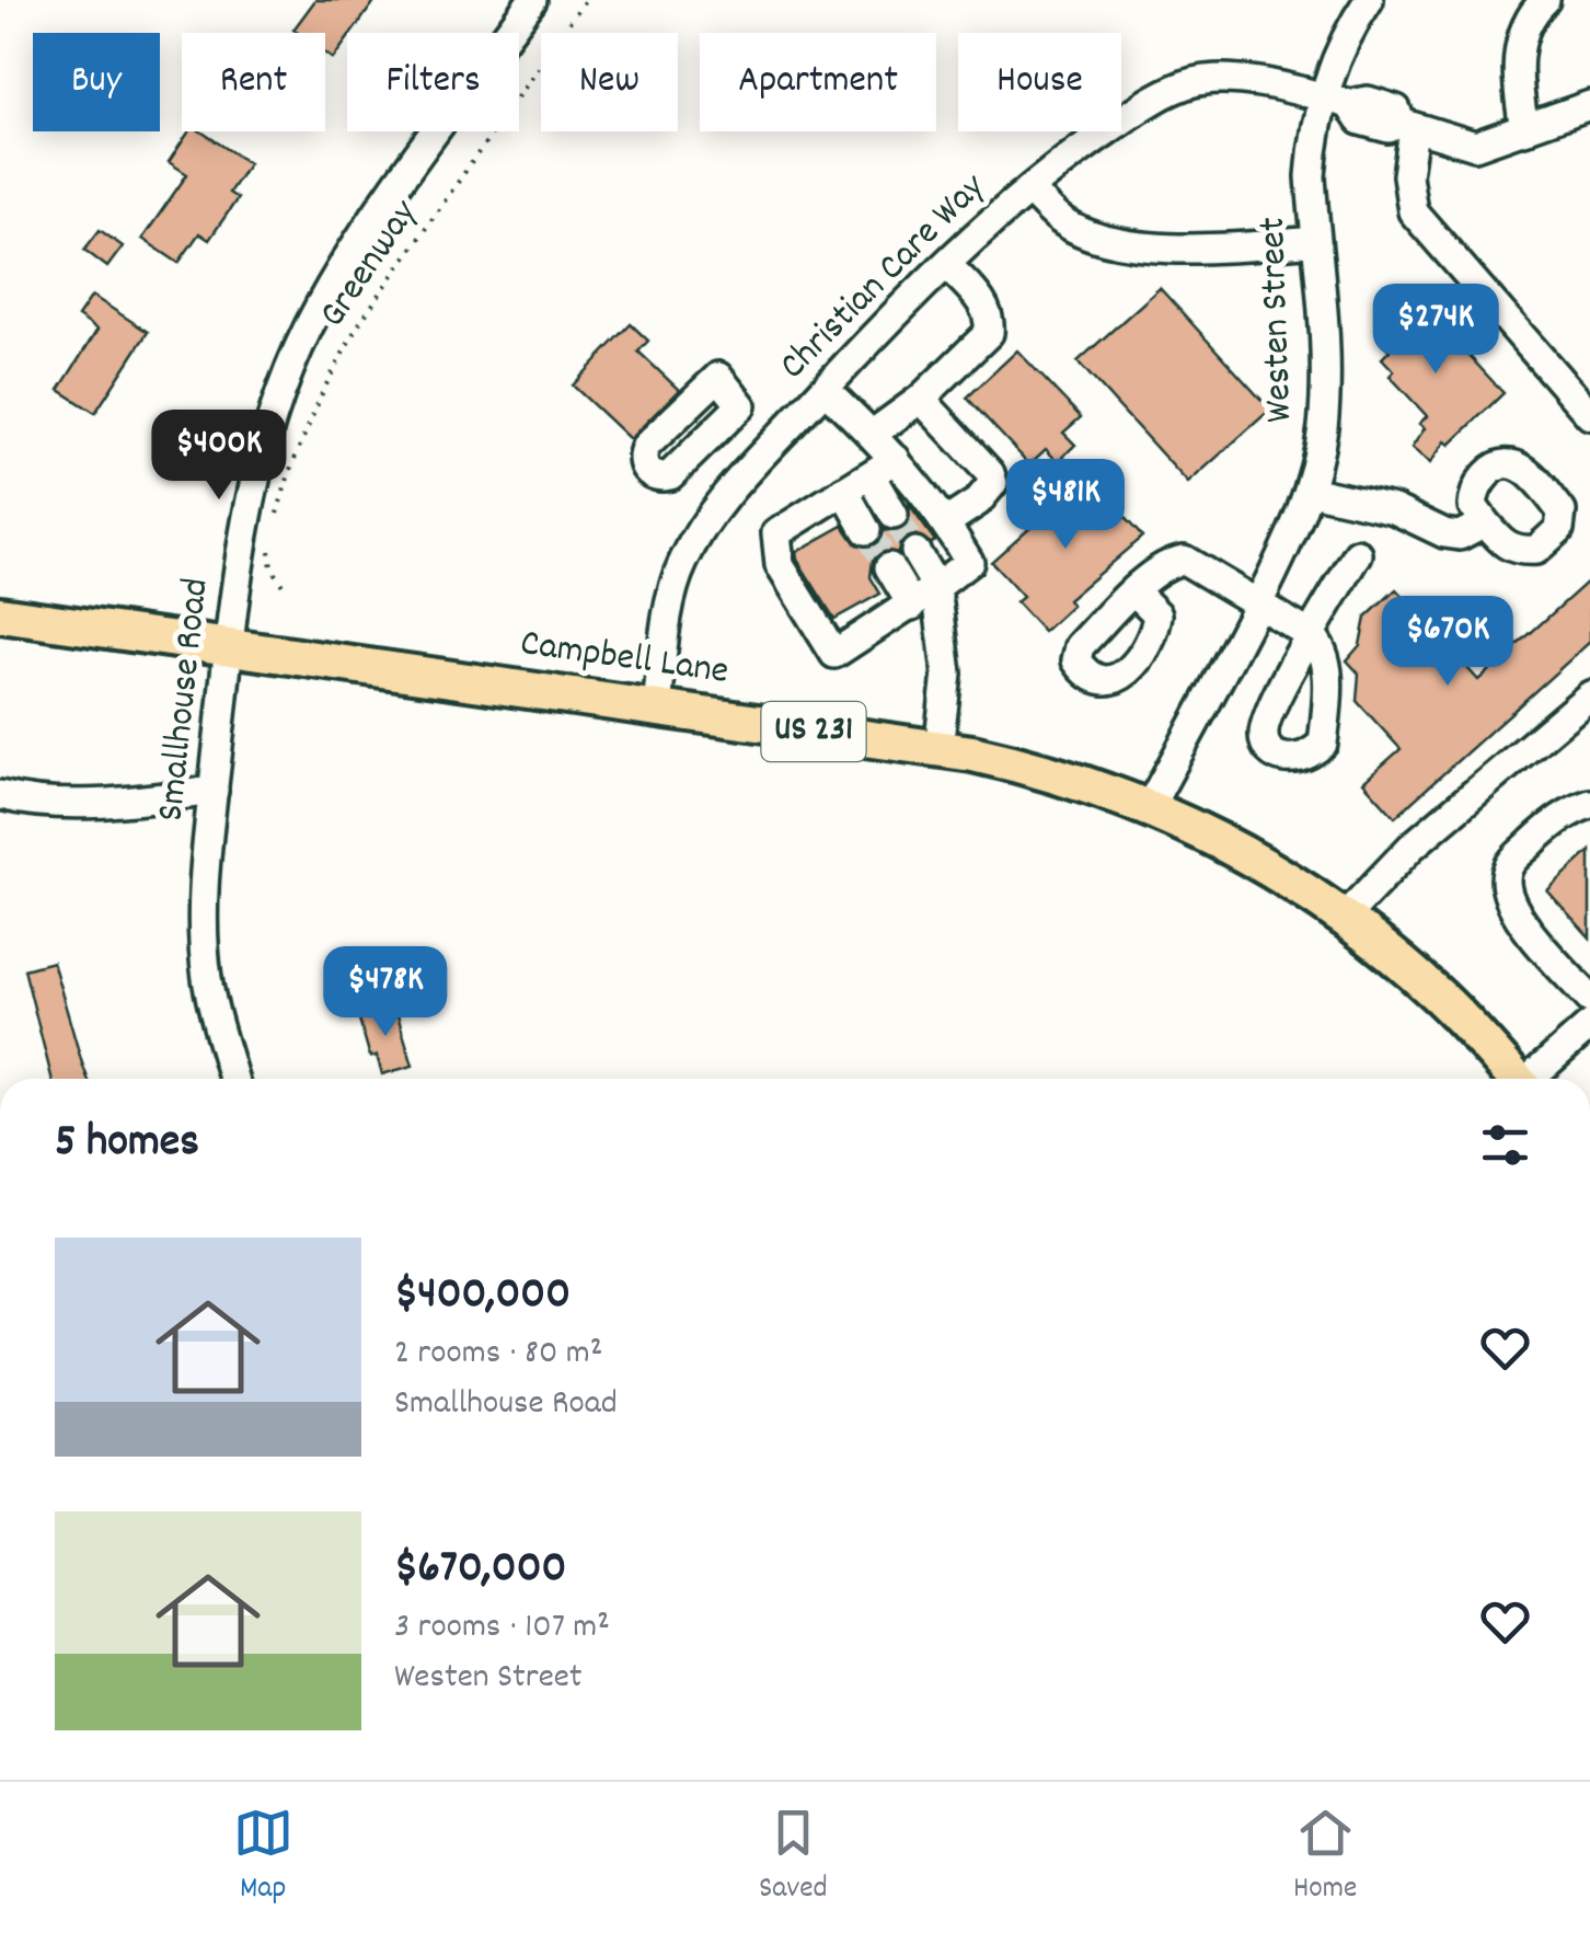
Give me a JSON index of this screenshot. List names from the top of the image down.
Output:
{
  "streets": {
    "main road": ["Campbell Lane", "US 231"],
    "street": ["Christian Care Way", "Westen Street", "Smallhouse Road"],
    "path": ["Greenway"]
  },
  "crossings": [
    ["Christian Care Way", "Westen Street"],
    ["Christian Care Way", "Campbell Lane"],
    ["Westen Street", "Campbell Lane"],
    ["Campbell Lane", "Smallhouse Road"]
  ],
  "page": {
    "chip": [
      "Buy",
      "Rent",
      "Filters",
      "New",
      "Apartment",
      "House"
    ],
    "price": [
      "$274K",
      "$400K",
      "$481K",
      "$670K",
      "$478K"
    ],
    "heading": "5 homes",
    "list": [
      {
        "name": "$400,000",
        "note": "2 rooms · 80 m² · Smallhouse Road"
      },
      {
        "name": "$670,000",
        "note": "3 rooms · 107 m² · Westen Street"
      }
    ],
    "tabs": ["Map", "Saved", "Home"]
  }
}
